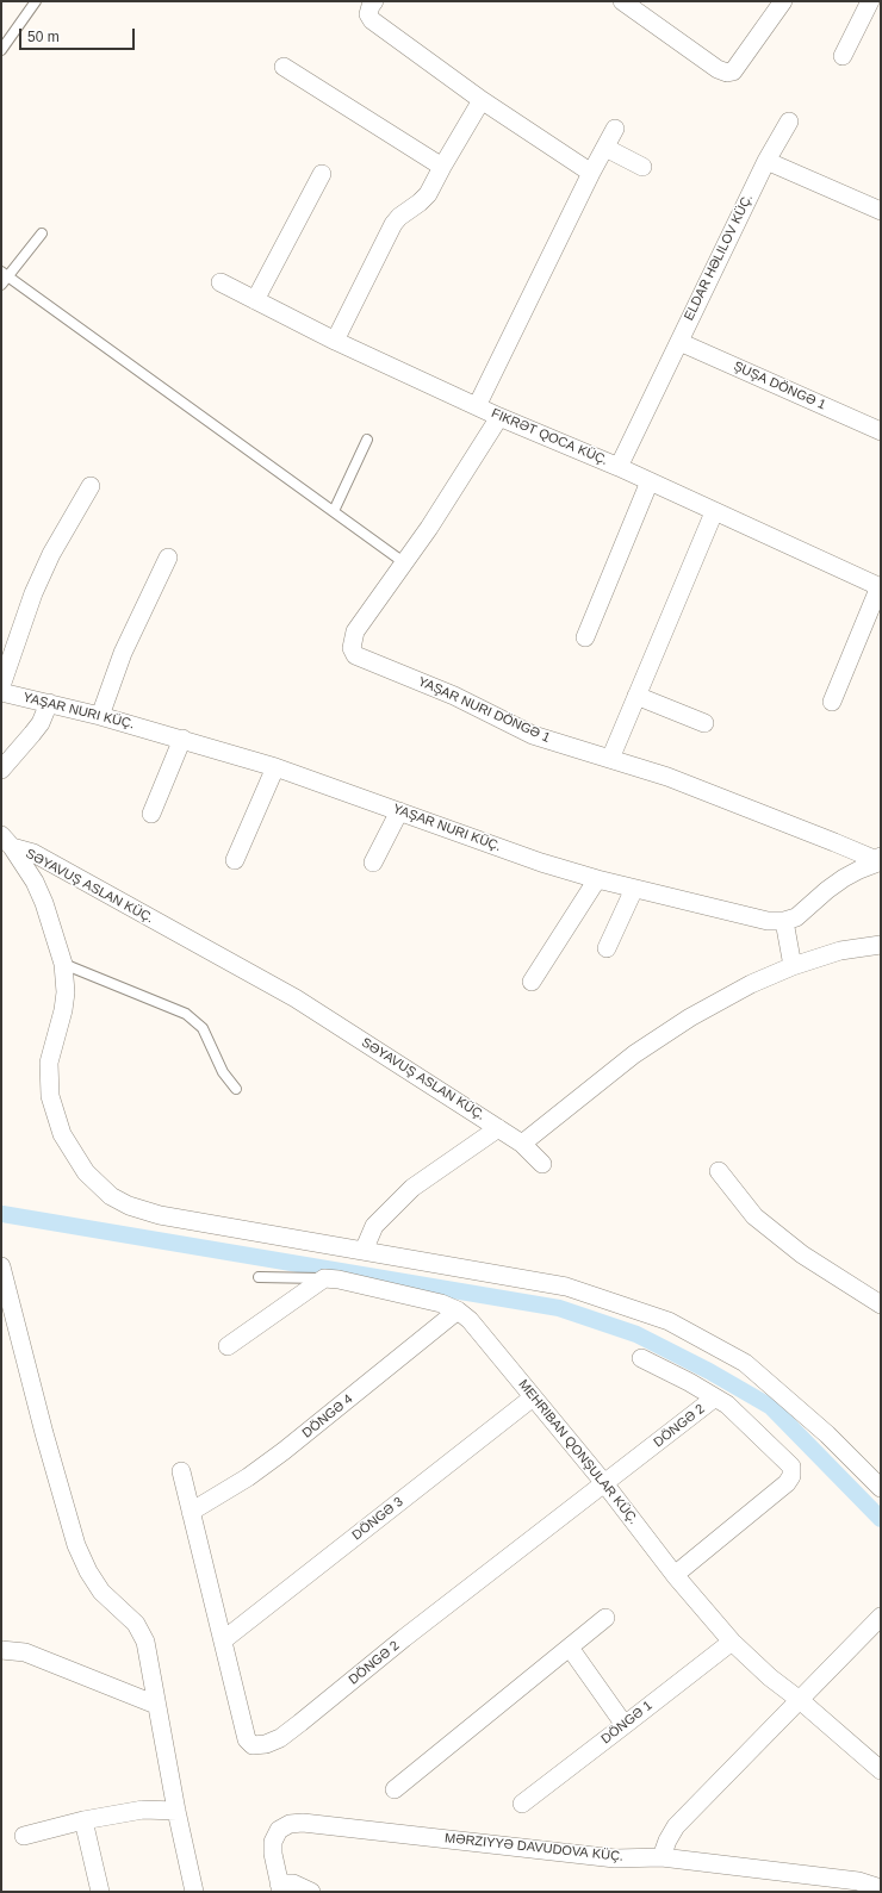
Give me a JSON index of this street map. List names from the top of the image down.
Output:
{
  "streets": {
    "street": [
      "ELDAR HƏLILOV KÜÇ.",
      "ŞUŞA DÖNGƏ 1",
      "FIKRƏT QOCA KÜÇ.",
      "YAŞAR NURI DÖNGƏ 1",
      "YAŞAR NURI KÜÇ.",
      "SƏYAVUŞ ASLAN KÜÇ.",
      "DÖNGƏ 4",
      "DÖNGƏ 2",
      "MEHRIBAN QONŞULAR KÜÇ.",
      "DÖNGƏ 3",
      "DÖNGƏ 1",
      "MƏRZIYYƏ DAVUDOVA KÜÇ."
    ]
  },
  "crossings": [
    ["ELDAR HƏLILOV KÜÇ.", "ŞUŞA DÖNGƏ 1"],
    ["ELDAR HƏLILOV KÜÇ.", "FIKRƏT QOCA KÜÇ."],
    ["FIKRƏT QOCA KÜÇ.", "YAŞAR NURI DÖNGƏ 1"],
    ["DÖNGƏ 4", "DÖNGƏ 2"],
    ["DÖNGƏ 4", "MEHRIBAN QONŞULAR KÜÇ."],
    ["DÖNGƏ 2", "MEHRIBAN QONŞULAR KÜÇ."],
    ["DÖNGƏ 2", "DÖNGƏ 3"],
    ["MEHRIBAN QONŞULAR KÜÇ.", "DÖNGƏ 3"],
    ["MEHRIBAN QONŞULAR KÜÇ.", "DÖNGƏ 1"]
  ],
  "scale_bar": "50 m"
}
